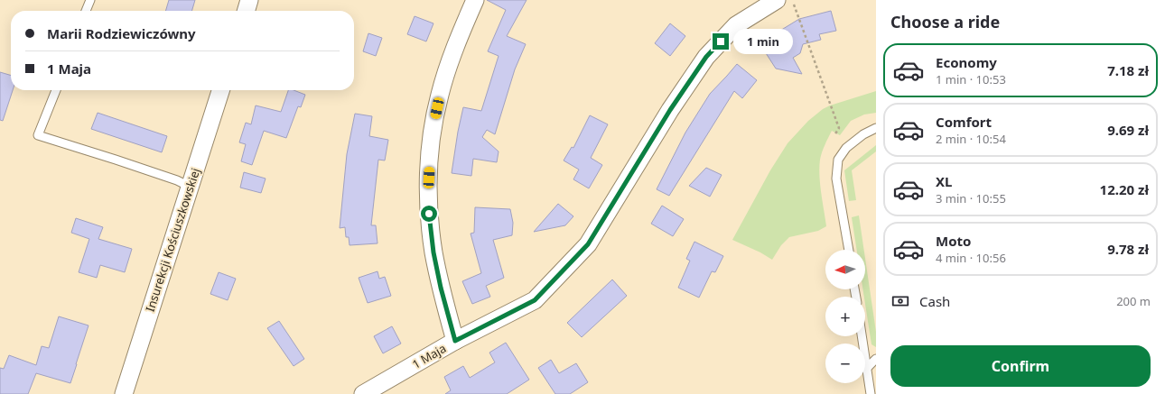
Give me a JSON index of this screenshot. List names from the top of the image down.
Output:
{
  "streets": {
    "street": ["Insurekcji Kościuszkowskiej", "1 Maja"]
  },
  "north": "left",
  "page": {
    "heading": "Choose a ride",
    "banner": ["Marii Rodziewiczówny", "1 Maja"],
    "bubble": "1 min",
    "list": [
      {
        "name": "Economy",
        "note": "1 min · 10:53",
        "value": "7.18 zł"
      },
      {
        "name": "Comfort",
        "note": "2 min · 10:54",
        "value": "9.69 zł"
      },
      {
        "name": "XL",
        "note": "3 min · 10:55",
        "value": "12.20 zł"
      },
      {
        "name": "Moto",
        "note": "4 min · 10:56",
        "value": "9.78 zł"
      }
    ],
    "map_buttons": ["+", "−"],
    "pay": ["Cash", "200 m"],
    "buttons": "Confirm"
  }
}
